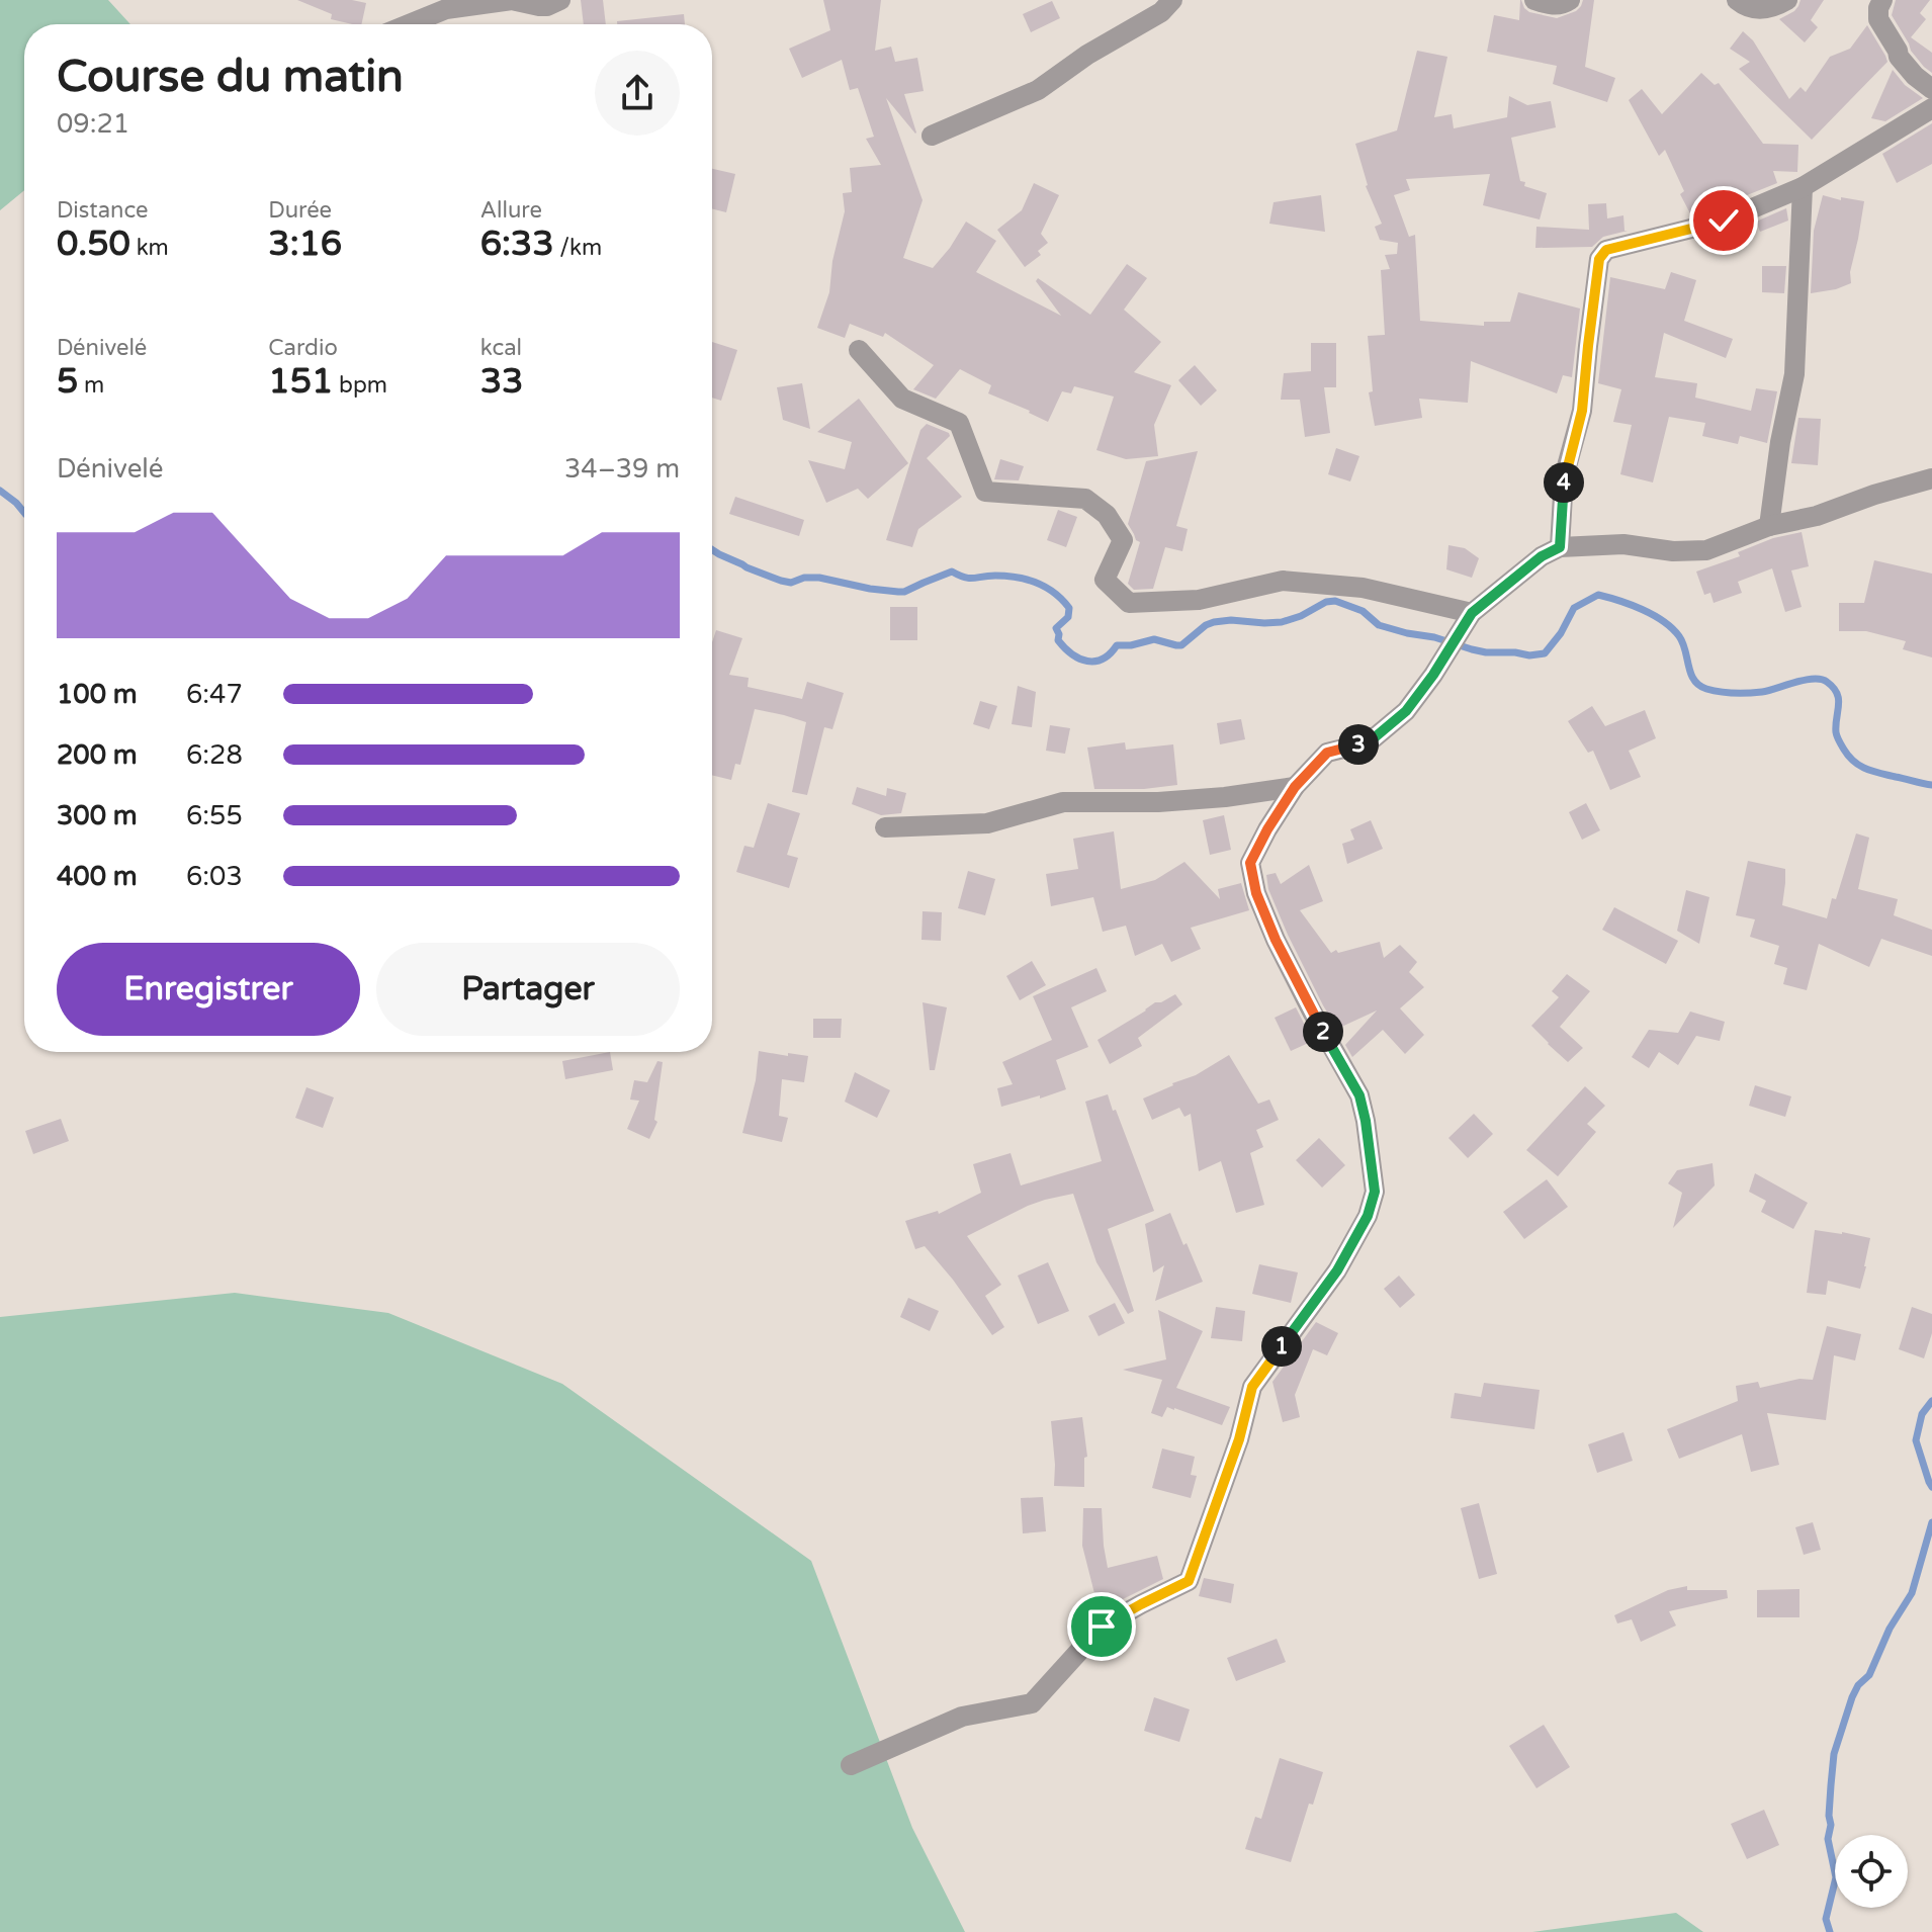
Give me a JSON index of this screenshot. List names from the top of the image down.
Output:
{
  "page": {
    "heading": ["Course du matin", "09:21"],
    "stats": [
      ["Distance", "0.50 km"],
      ["Durée", "3:16"],
      ["Allure", "6:33 /km"],
      ["Dénivelé", "5 m"],
      ["Cardio", "151 bpm"],
      ["kcal", "33"]
    ],
    "chart": ["Dénivelé", "34–39 m"],
    "pins": [
      "4",
      "3",
      "2",
      "1"
    ],
    "list": [
      {
        "name": "100 m",
        "note": "6:47"
      },
      {
        "name": "200 m",
        "note": "6:28"
      },
      {
        "name": "300 m",
        "note": "6:55"
      },
      {
        "name": "400 m",
        "note": "6:03"
      }
    ],
    "buttons": ["Enregistrer", "Partager"]
  }
}
